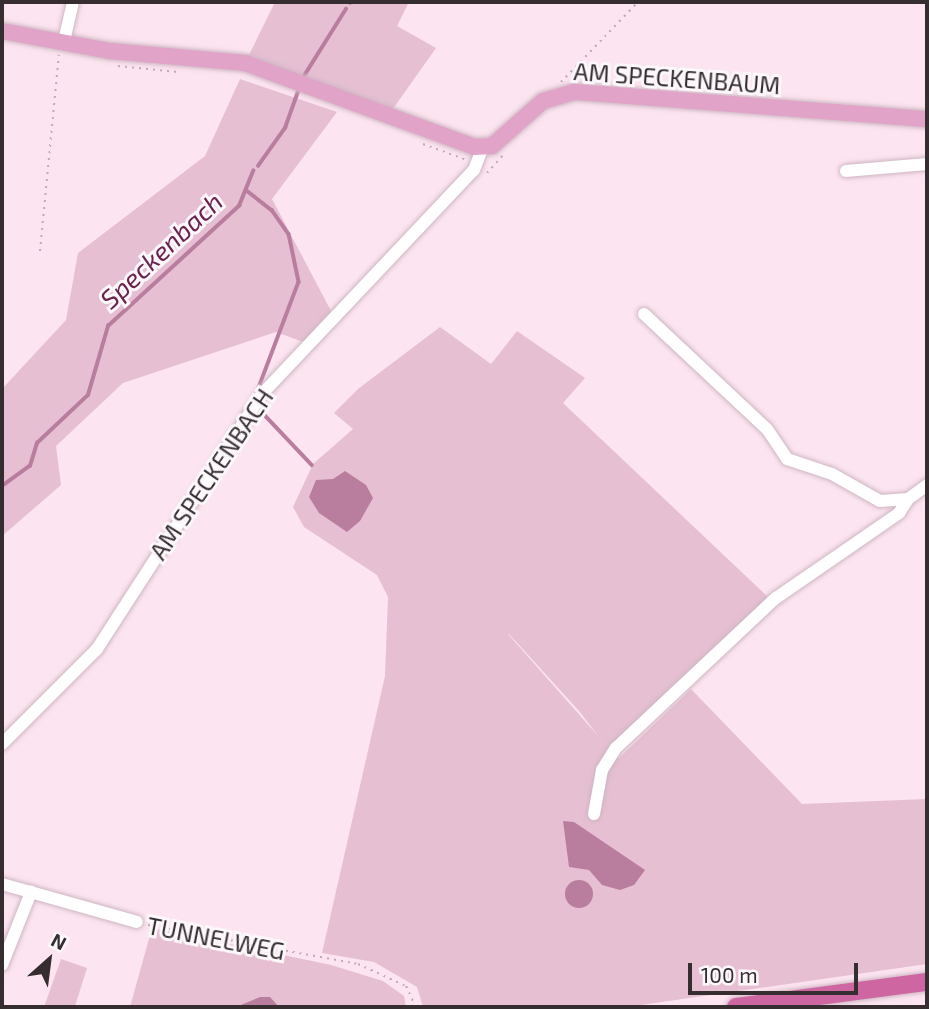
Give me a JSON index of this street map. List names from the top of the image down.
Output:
{
  "streets": {
    "main road": ["AM SPECKENBAUM"],
    "street": ["AM SPECKENBACH", "TUNNELWEG"]
  },
  "crossings": [
    ["AM SPECKENBAUM", "AM SPECKENBACH"]
  ],
  "water": ["Speckenbach"],
  "scale_bar": "100 m",
  "north": "top right"
}
